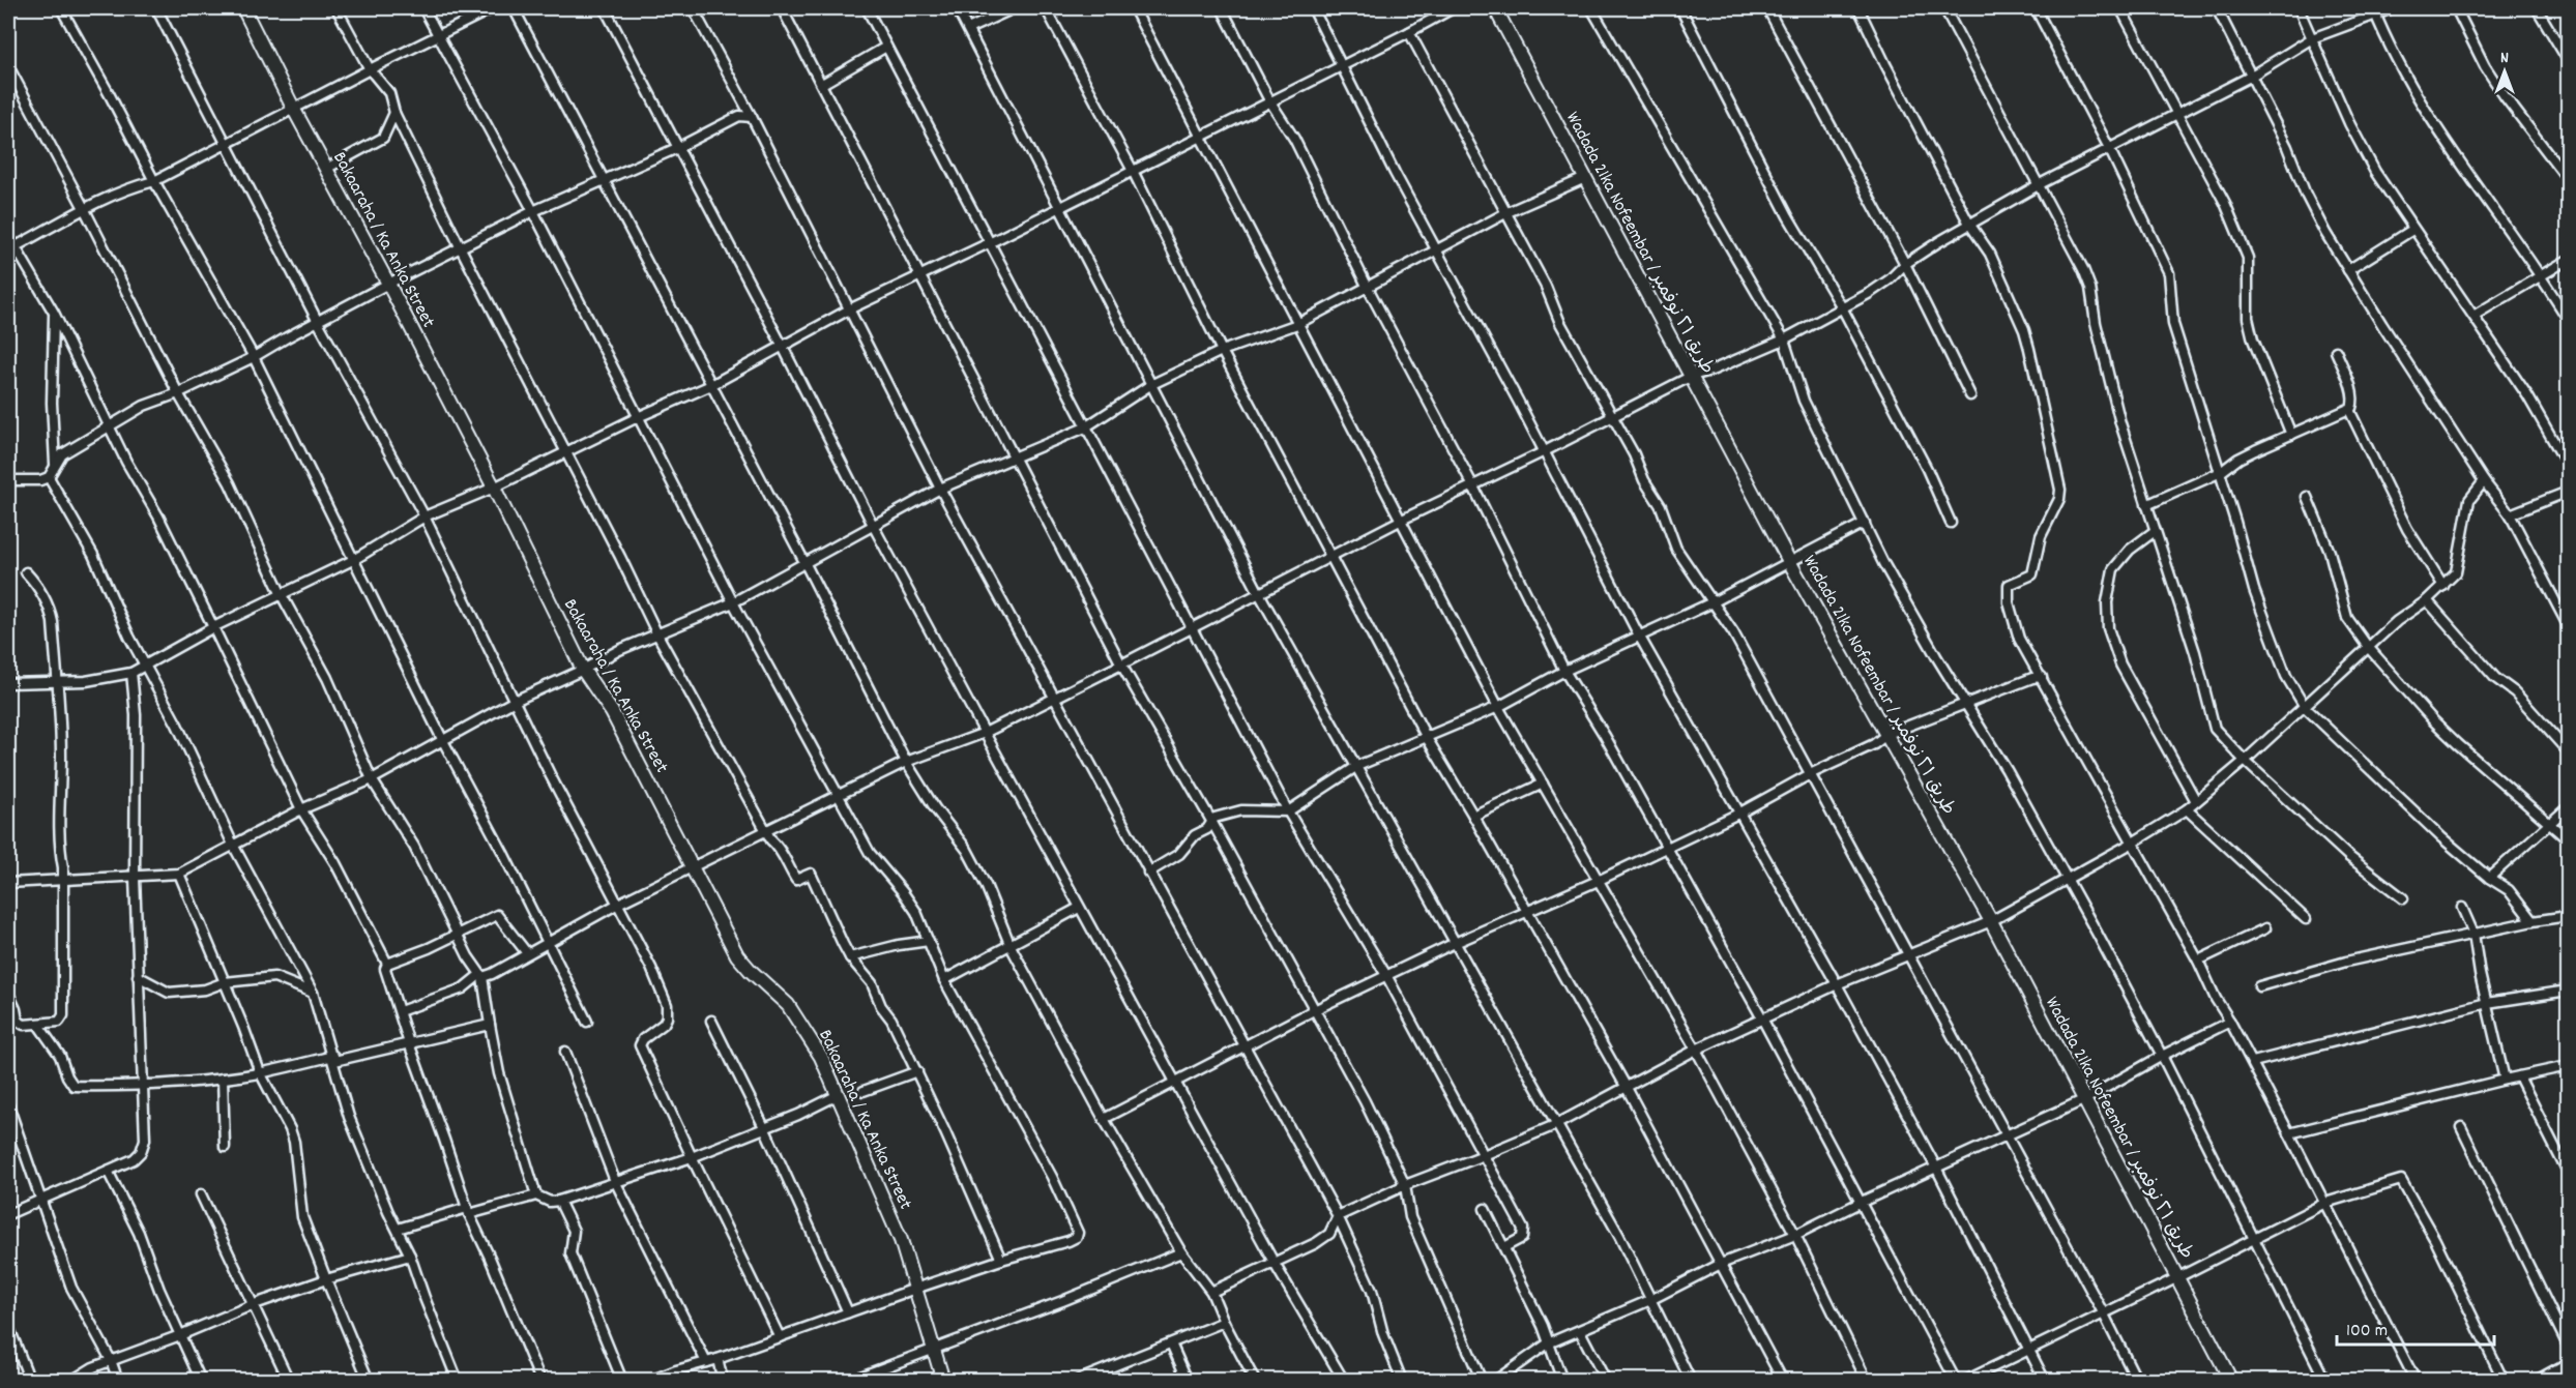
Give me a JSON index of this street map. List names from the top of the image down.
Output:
{
  "streets": {
    "street": ["Bakaaraha / Ka Anka Street", "Wadada 21ka Nofeembar / طريق ٢١ نوفمبر"]
  },
  "scale_bar": "100 m",
  "north": "top"
}
